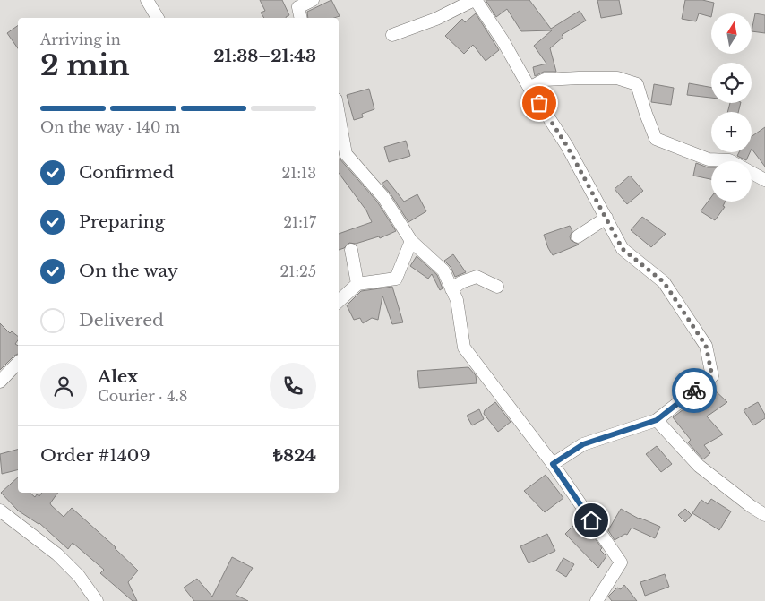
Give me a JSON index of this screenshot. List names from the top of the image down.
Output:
{
  "north": "top",
  "page": {
    "map_buttons": ["+", "−"],
    "heading": ["2 min", "Arriving in", "21:38–21:43"],
    "panel": [
      "Alex",
      "Courier · 4.8",
      "Order #1409",
      "₺824"
    ],
    "bar": "On the way · 140 m",
    "list": [
      ["Confirmed", "21:13"],
      ["Preparing", "21:17"],
      ["On the way", "21:25"],
      "Delivered"
    ]
  }
}
